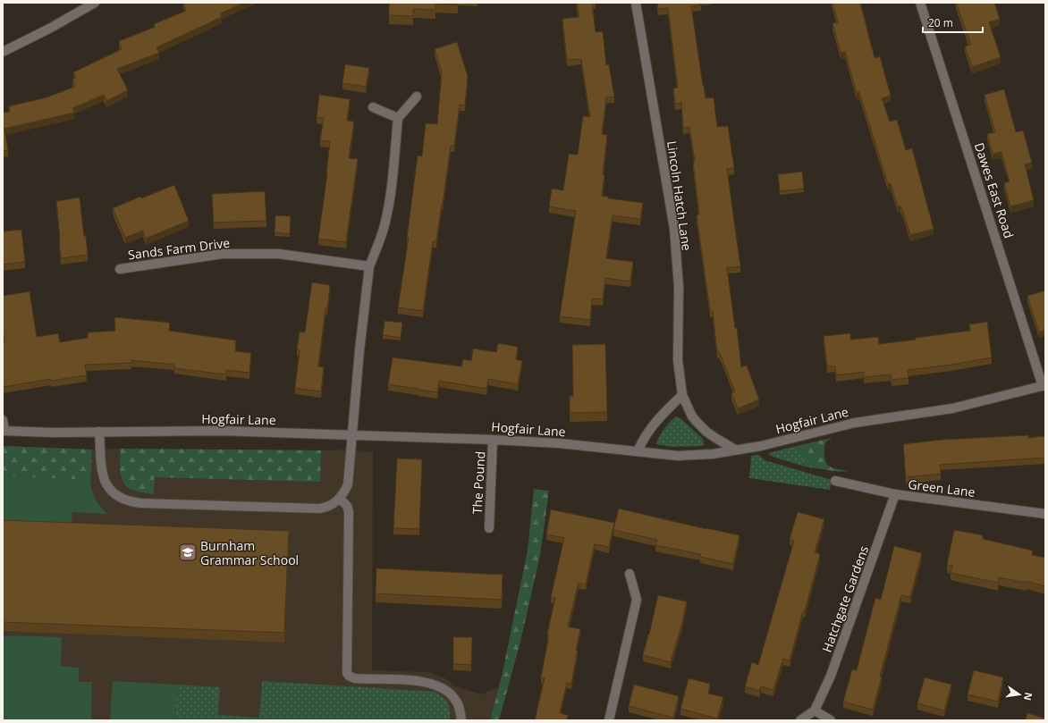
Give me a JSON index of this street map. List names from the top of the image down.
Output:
{
  "streets": {
    "street": [
      "Dawes East Road",
      "Lincoln Hatch Lane",
      "Sands Farm Drive",
      "Hogfair Lane",
      "The Pound",
      "Green Lane",
      "Hatchgate Gardens"
    ]
  },
  "crossings": [
    ["Dawes East Road", "Hogfair Lane"],
    ["Lincoln Hatch Lane", "Hogfair Lane"],
    ["Hogfair Lane", "The Pound"],
    ["Green Lane", "Hatchgate Gardens"]
  ],
  "places": {
    "school or university": ["Burnham Grammar School"]
  },
  "scale_bar": "20 m",
  "north": "right"
}
